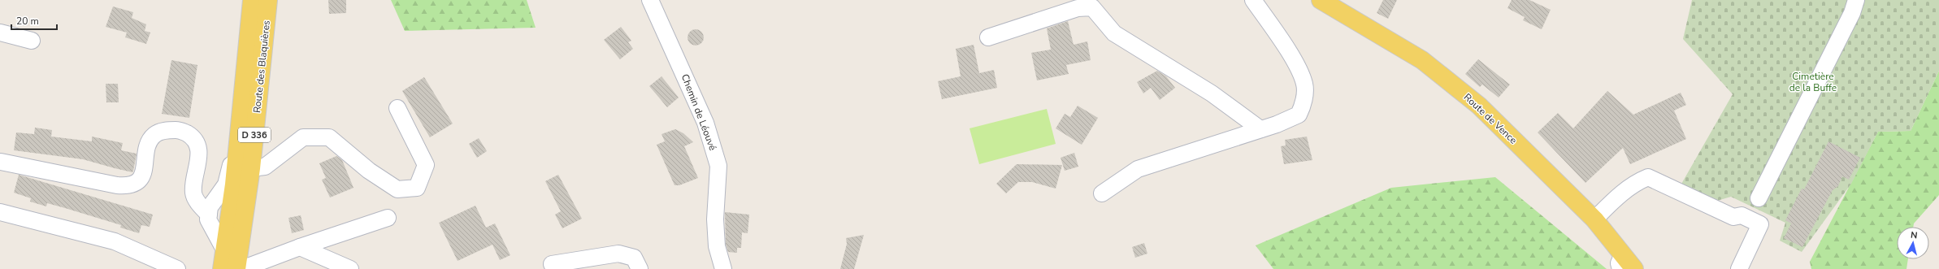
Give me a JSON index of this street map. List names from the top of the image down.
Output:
{
  "streets": {
    "main road": ["Route des Blaquières", "Route de Vence", "D 336"],
    "street": ["Chemin de Léouvé"]
  },
  "parks": ["Cimetière de la Buffe"],
  "scale_bar": "20 m",
  "north": "top"
}
